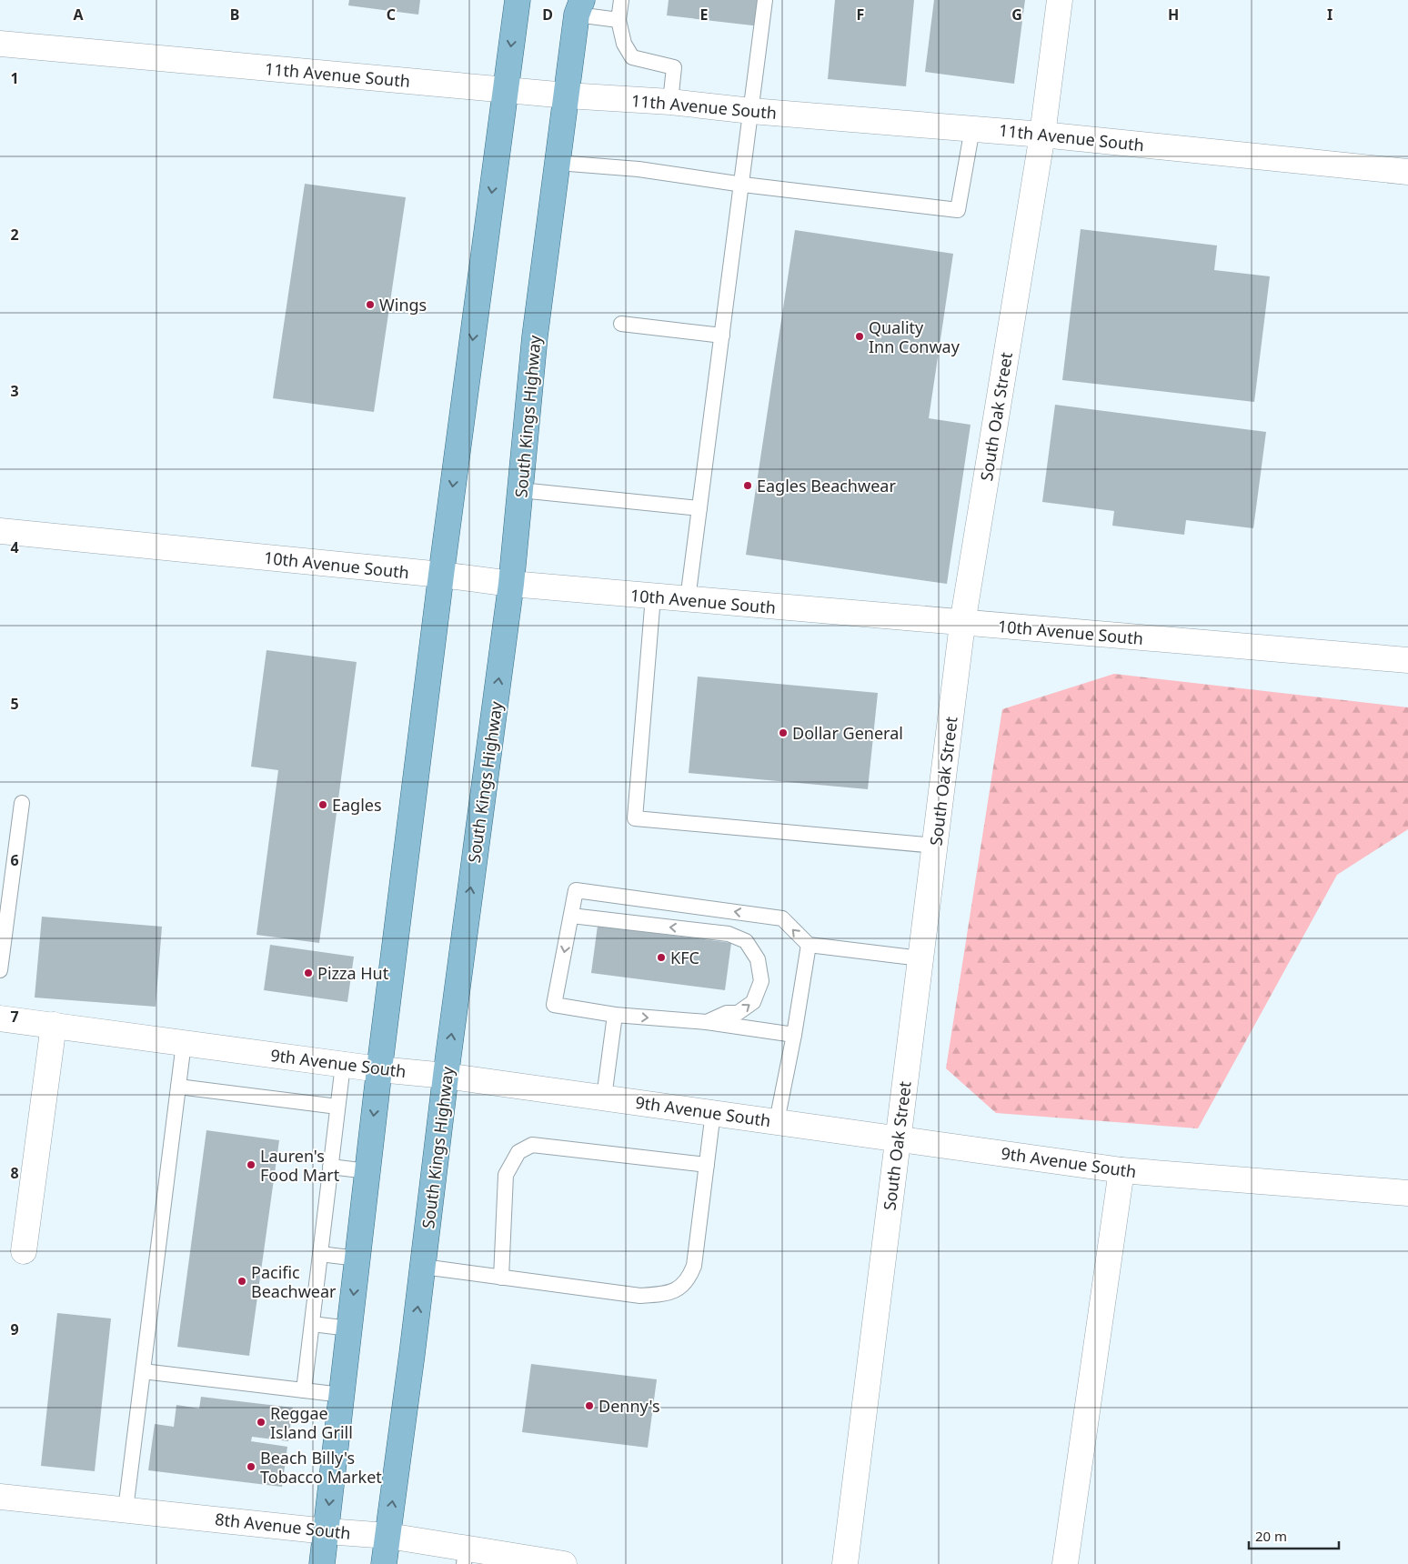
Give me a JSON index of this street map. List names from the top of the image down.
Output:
{
  "streets": {
    "main road": ["South Kings Highway"],
    "street": [
      "11th Avenue South",
      "South Oak Street",
      "10th Avenue South",
      "9th Avenue South",
      "8th Avenue South"
    ]
  },
  "crossings": [
    ["11th Avenue South", "South Kings Highway"],
    ["11th Avenue South", "South Oak Street"],
    ["South Kings Highway", "10th Avenue South"],
    ["South Kings Highway", "9th Avenue South"],
    ["South Kings Highway", "8th Avenue South"],
    ["South Oak Street", "10th Avenue South"],
    ["South Oak Street", "9th Avenue South"]
  ],
  "places": [
    "Wings",
    "Quality Inn Conway",
    "Eagles Beachwear",
    "Dollar General",
    "Eagles",
    "KFC",
    "Pizza Hut",
    "Lauren's Food Mart",
    "Pacific Beachwear",
    "Denny's",
    "Reggae Island Grill",
    "Beach Billy's Tobacco Market"
  ],
  "scale_bar": "20 m",
  "grid": {
    "columns": [
      "A",
      "B",
      "C",
      "D",
      "E",
      "F",
      "G",
      "H",
      "I"
    ],
    "rows": [
      "1",
      "2",
      "3",
      "4",
      "5",
      "6",
      "7",
      "8",
      "9"
    ]
  }
}
